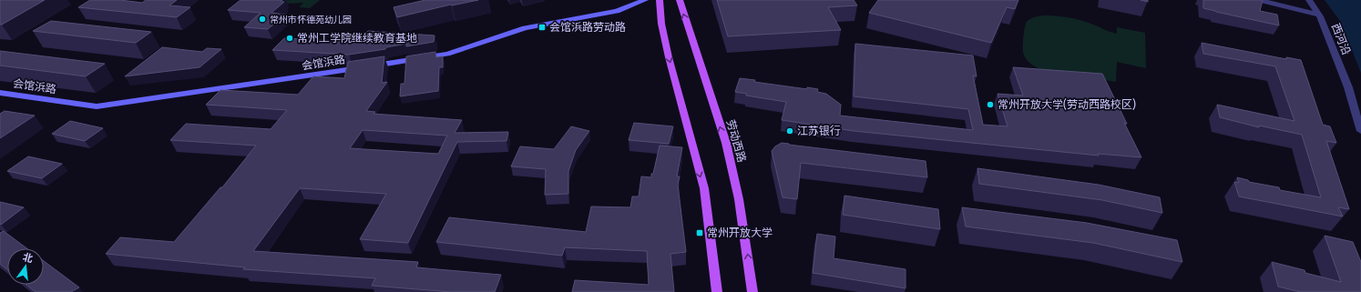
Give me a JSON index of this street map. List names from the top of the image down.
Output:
{
  "streets": {
    "main road": ["劳动西路"],
    "street": ["西河沿", "会馆浜路"]
  },
  "places": {
    "other": [
      "常州市怀德苑幼儿园",
      "常州工学院继续教育基地",
      "常州开放大学(劳动西路校区)",
      "江苏银行"
    ],
    "transit": ["会馆浜路劳动路", "常州开放大学"]
  },
  "north": "top"
}
